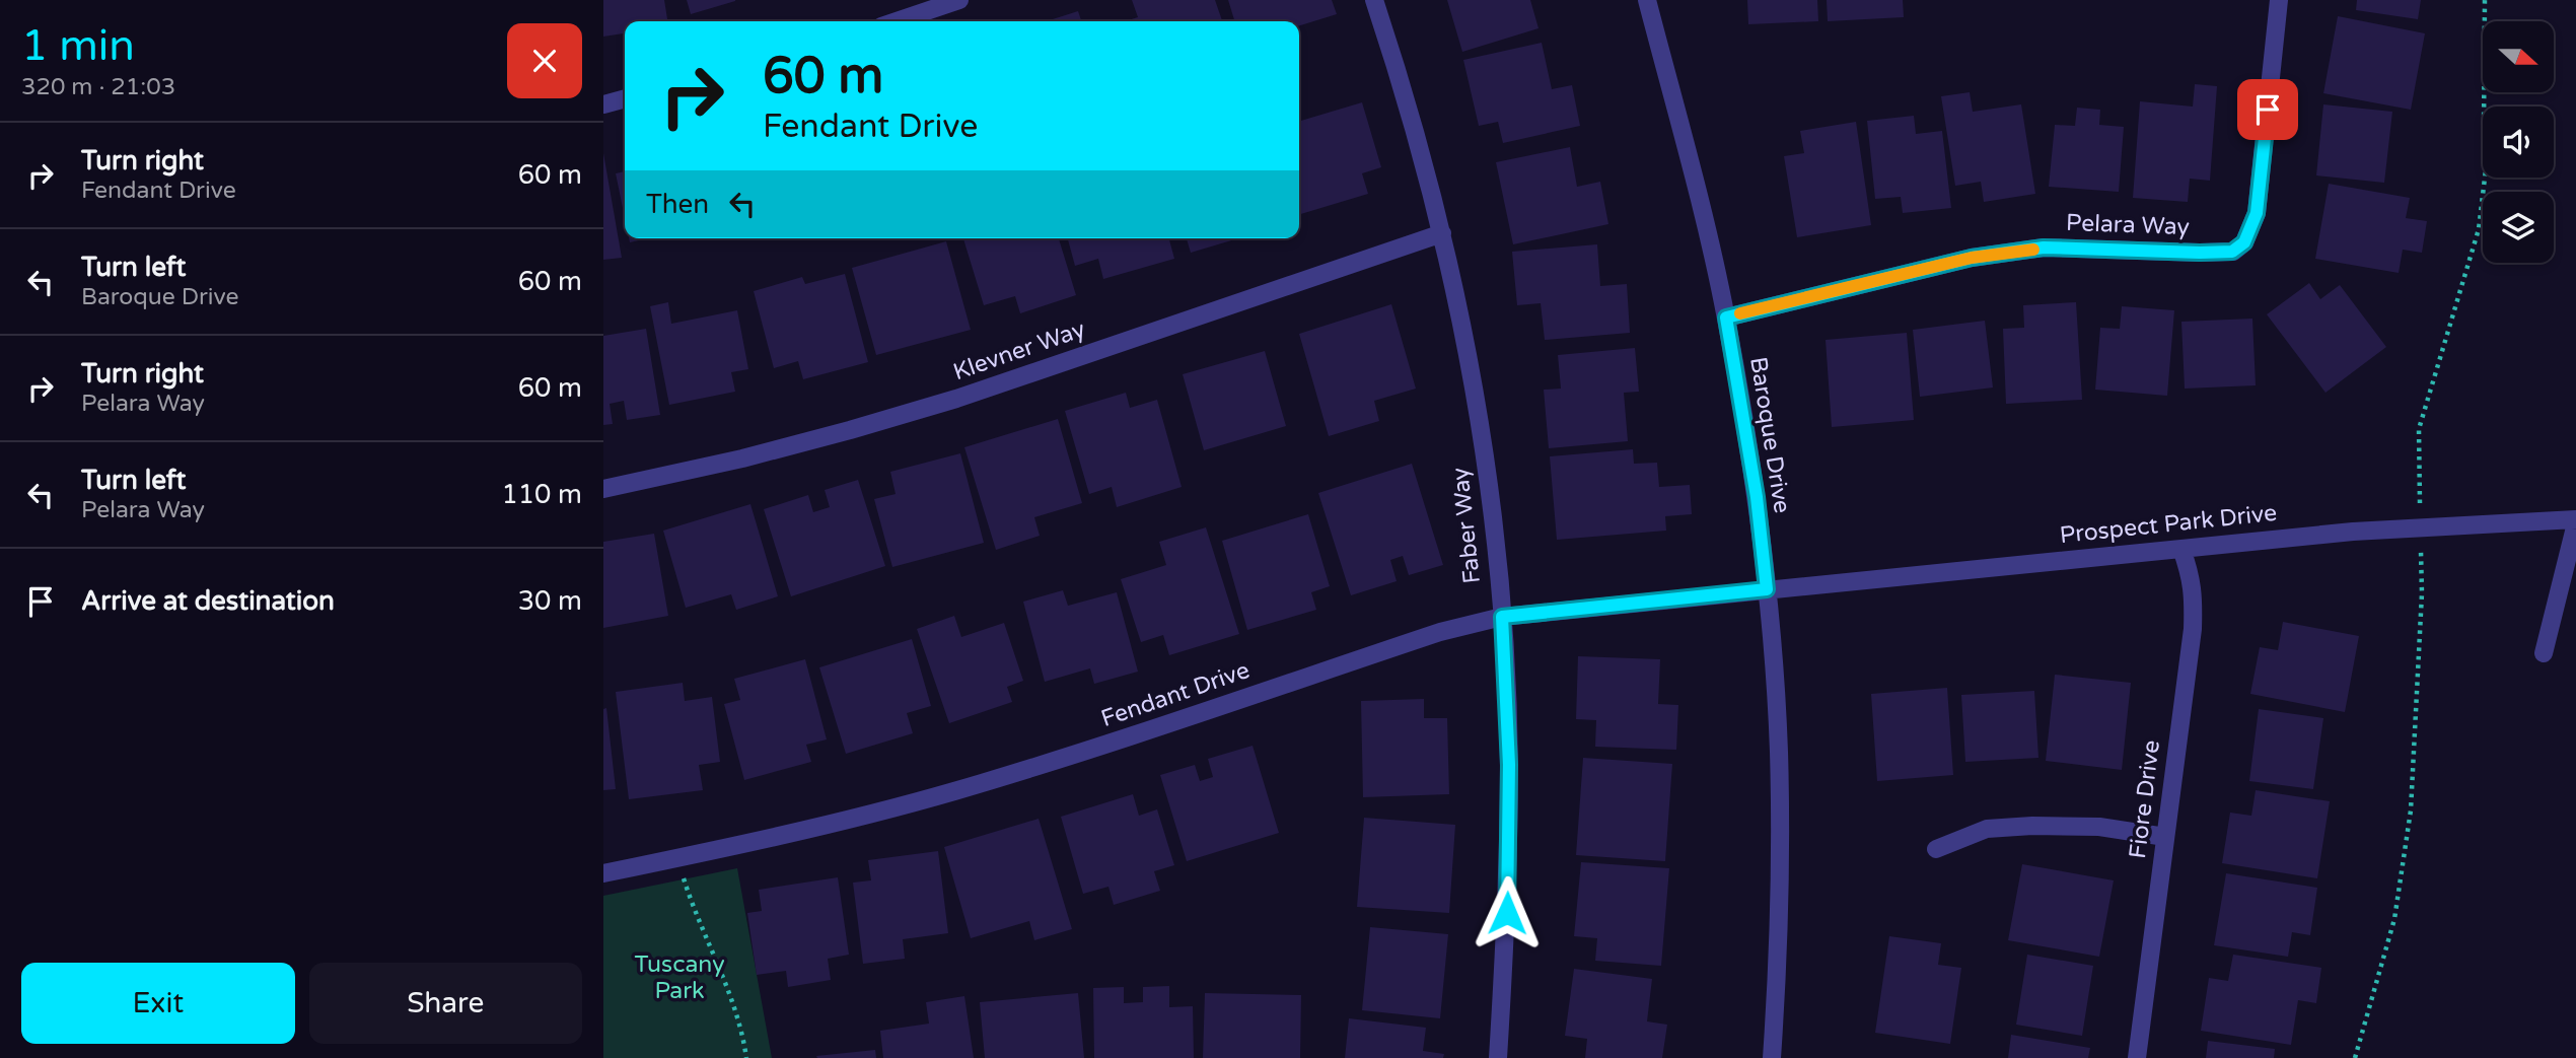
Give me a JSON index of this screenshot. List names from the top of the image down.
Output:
{
  "streets": {
    "street": [
      "Pelara Way",
      "Klevner Way",
      "Baroque Drive",
      "Prospect Park Drive",
      "Faber Way",
      "Fendant Drive",
      "Fiore Drive"
    ]
  },
  "crossings": [
    ["Pelara Way", "Baroque Drive"],
    ["Klevner Way", "Faber Way"],
    ["Baroque Drive", "Prospect Park Drive"],
    ["Baroque Drive", "Fendant Drive"],
    ["Prospect Park Drive", "Fendant Drive"],
    ["Prospect Park Drive", "Fiore Drive"],
    ["Faber Way", "Fendant Drive"]
  ],
  "parks": ["Tuscany Park"],
  "north": "right",
  "page": {
    "heading": ["1 min", "320 m · 21:03"],
    "turn": ["60 m", "Fendant Drive"],
    "list": [
      {
        "name": "Turn right",
        "note": "Fendant Drive",
        "value": "60 m"
      },
      {
        "name": "Turn left",
        "note": "Baroque Drive",
        "value": "60 m"
      },
      {
        "name": "Turn right",
        "note": "Pelara Way",
        "value": "60 m"
      },
      {
        "name": "Turn left",
        "note": "Pelara Way",
        "value": "110 m"
      },
      {
        "name": "Arrive at destination",
        "value": "30 m"
      }
    ],
    "then": "Then",
    "buttons": ["Exit", "Share"]
  }
}
